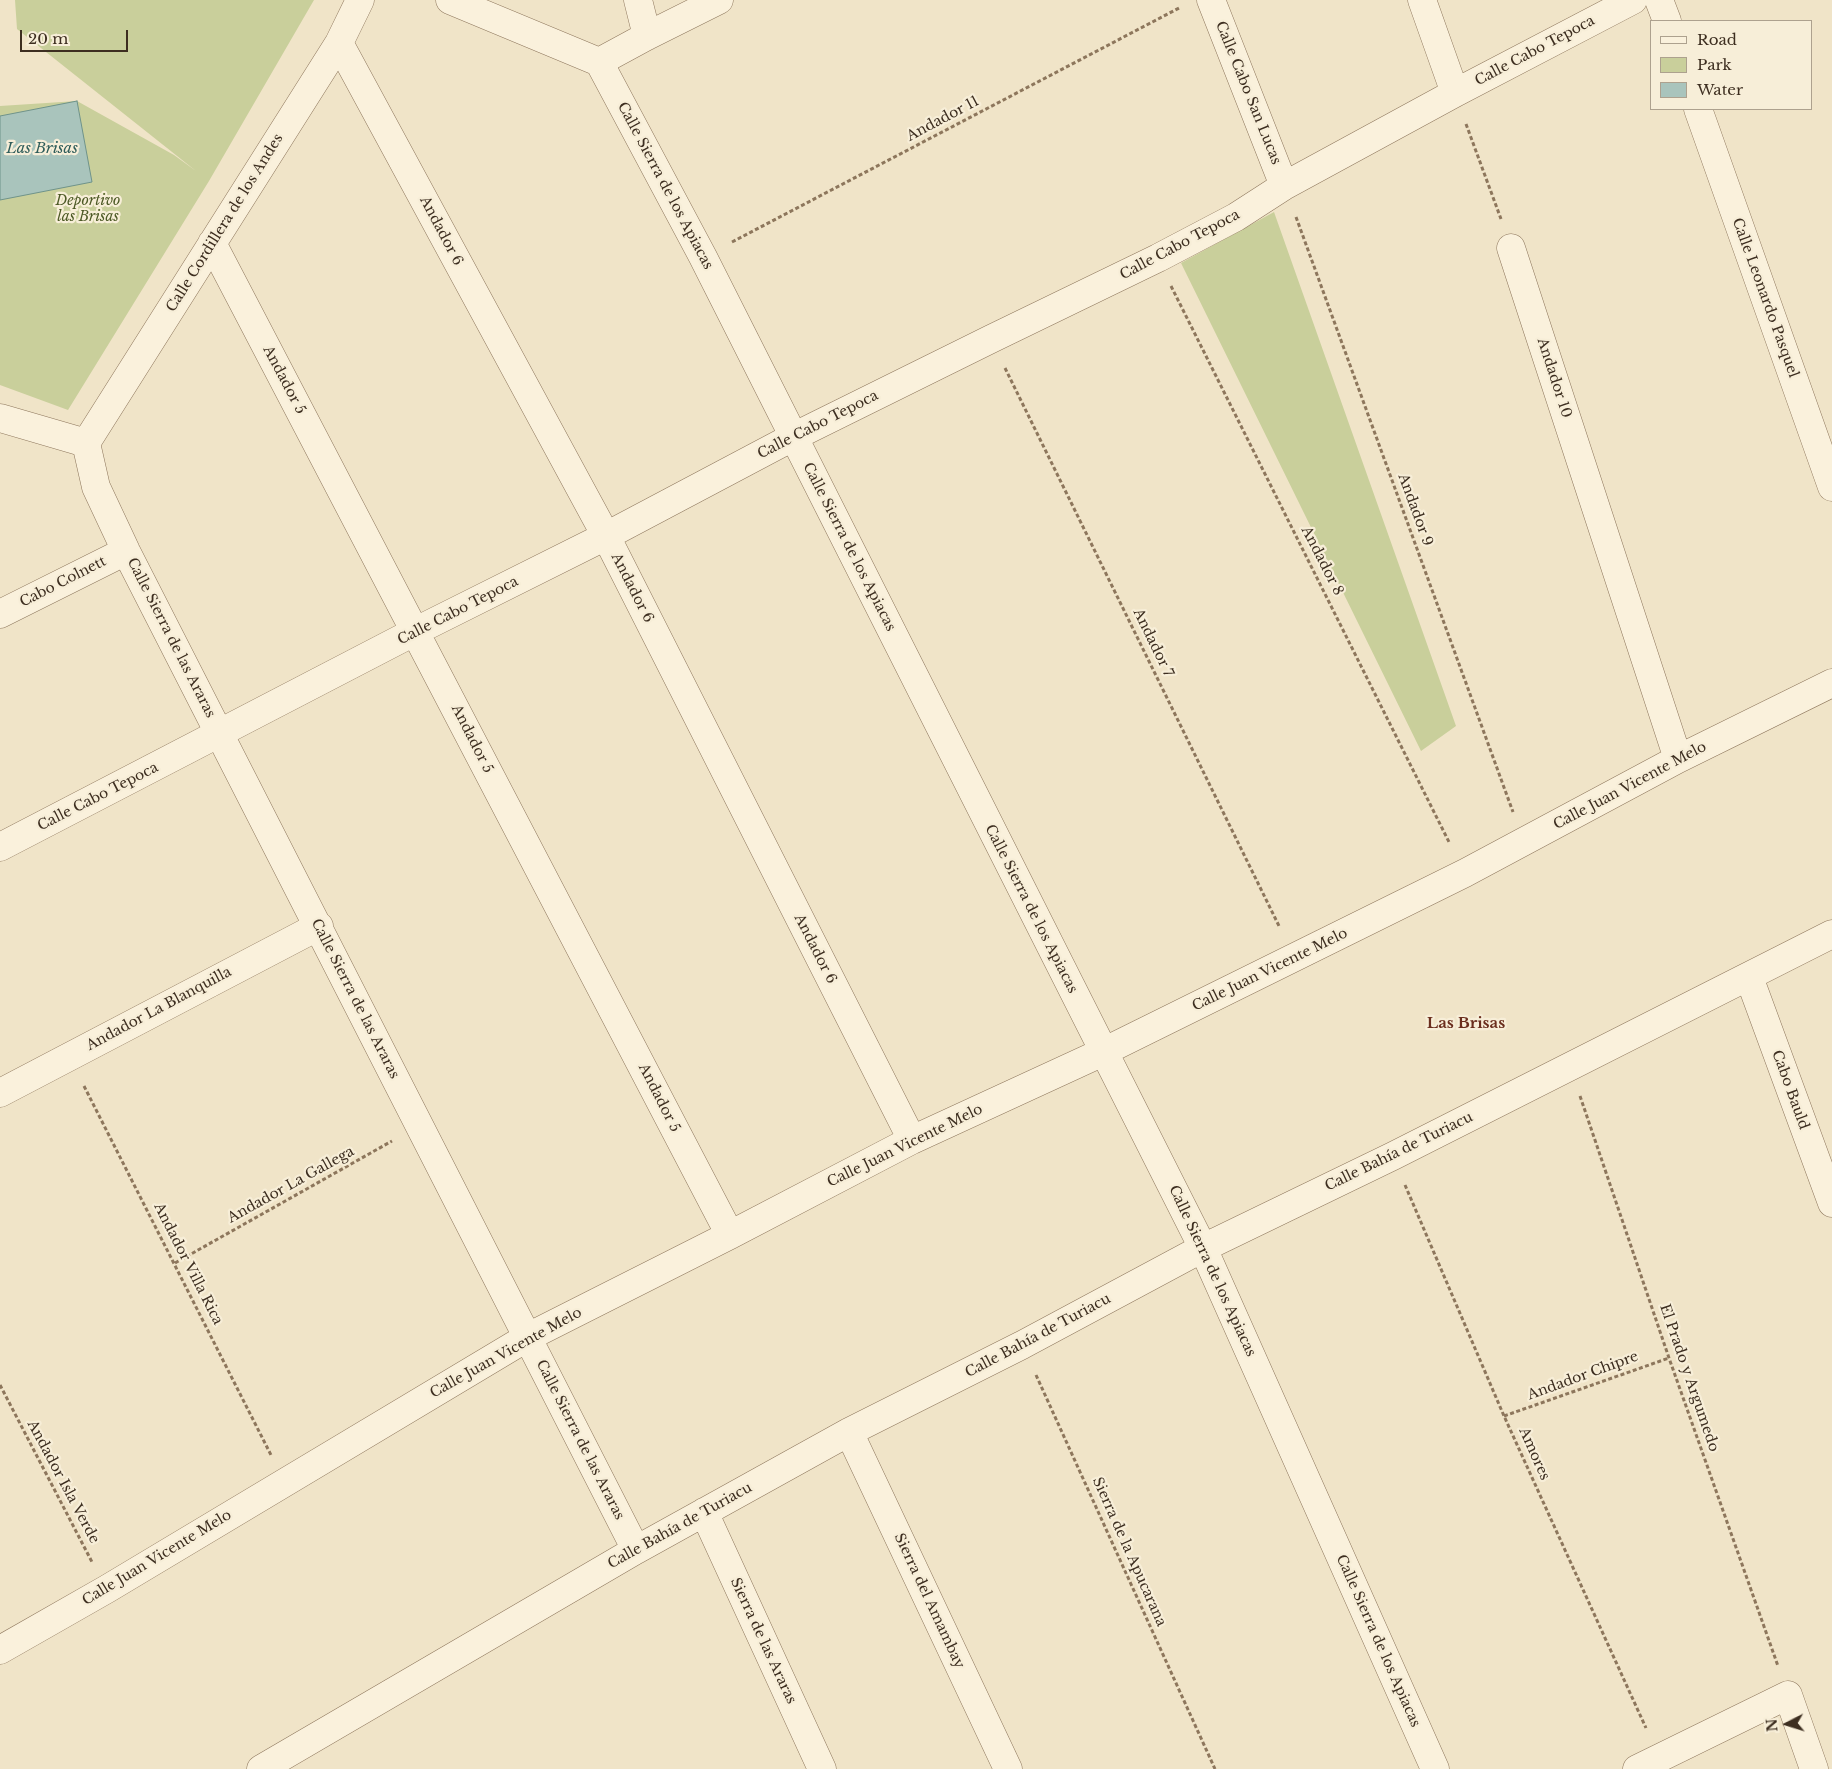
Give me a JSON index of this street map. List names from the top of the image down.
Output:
{
  "streets": {
    "street": [
      "Calle Cabo Tepoca",
      "Calle Cabo San Lucas",
      "Calle Sierra de los Apiacas",
      "Calle Cordillera de los Andes",
      "Andador 6",
      "Calle Leonardo Pasquel",
      "Andador 10",
      "Andador 5",
      "Cabo Colnett",
      "Calle Sierra de las Araras",
      "Calle Juan Vicente Melo",
      "Andador La Blanquilla",
      "Cabo Bauld",
      "Calle Bahía de Turiacu",
      "Sierra del Amambay",
      "Sierra de las Araras"
    ],
    "path": [
      "Andador 11",
      "Andador 9",
      "Andador 8",
      "Andador 7",
      "Andador La Gallega",
      "Andador Villa Rica",
      "Andador Chipre",
      "El Prado y Argumedo",
      "Amores",
      "Andador Isla Verde",
      "Sierra de la Apucarana"
    ]
  },
  "crossings": [
    ["Calle Cabo Tepoca", "Calle Cabo San Lucas"],
    ["Calle Cabo Tepoca", "Calle Sierra de los Apiacas"],
    ["Calle Cabo Tepoca", "Andador 6"],
    ["Calle Cabo Tepoca", "Andador 5"],
    ["Calle Cabo Tepoca", "Andador 9"],
    ["Calle Cabo Tepoca", "Andador 8"],
    ["Calle Cabo Tepoca", "Calle Sierra de las Araras"],
    ["Calle Cabo Tepoca", "Andador 7"],
    ["Calle Cabo San Lucas", "Andador 11"],
    ["Calle Cabo San Lucas", "Andador 9"],
    ["Andador 11", "Calle Sierra de los Apiacas"],
    ["Calle Sierra de los Apiacas", "Calle Juan Vicente Melo"],
    ["Calle Sierra de los Apiacas", "Calle Bahía de Turiacu"],
    ["Calle Cordillera de los Andes", "Andador 6"],
    ["Calle Cordillera de los Andes", "Andador 5"],
    ["Calle Cordillera de los Andes", "Calle Sierra de las Araras"],
    ["Andador 6", "Calle Juan Vicente Melo"],
    ["Andador 10", "Calle Juan Vicente Melo"],
    ["Andador 5", "Calle Juan Vicente Melo"],
    ["Andador 9", "Calle Juan Vicente Melo"],
    ["Andador 8", "Calle Juan Vicente Melo"],
    ["Cabo Colnett", "Calle Sierra de las Araras"],
    ["Calle Sierra de las Araras", "Calle Juan Vicente Melo"],
    ["Calle Sierra de las Araras", "Andador La Blanquilla"],
    ["Calle Sierra de las Araras", "Calle Bahía de Turiacu"],
    ["Calle Sierra de las Araras", "Andador La Gallega"],
    ["Andador 7", "Calle Juan Vicente Melo"],
    ["Calle Juan Vicente Melo", "Andador Villa Rica"],
    ["Calle Juan Vicente Melo", "Andador Isla Verde"],
    ["Andador La Blanquilla", "Andador Villa Rica"],
    ["Cabo Bauld", "Calle Bahía de Turiacu"],
    ["Calle Bahía de Turiacu", "El Prado y Argumedo"],
    ["Calle Bahía de Turiacu", "Amores"],
    ["Calle Bahía de Turiacu", "Sierra de la Apucarana"],
    ["Calle Bahía de Turiacu", "Sierra del Amambay"],
    ["Calle Bahía de Turiacu", "Sierra de las Araras"],
    ["Andador La Gallega", "Andador Villa Rica"],
    ["Andador Chipre", "El Prado y Argumedo"],
    ["Andador Chipre", "Amores"]
  ],
  "districts": ["Las Brisas"],
  "water": ["Las Brisas"],
  "parks": ["Deportivo las Brisas"],
  "legend": ["Road", "Park", "Water"],
  "scale_bar": "20 m",
  "north": "left"
}
